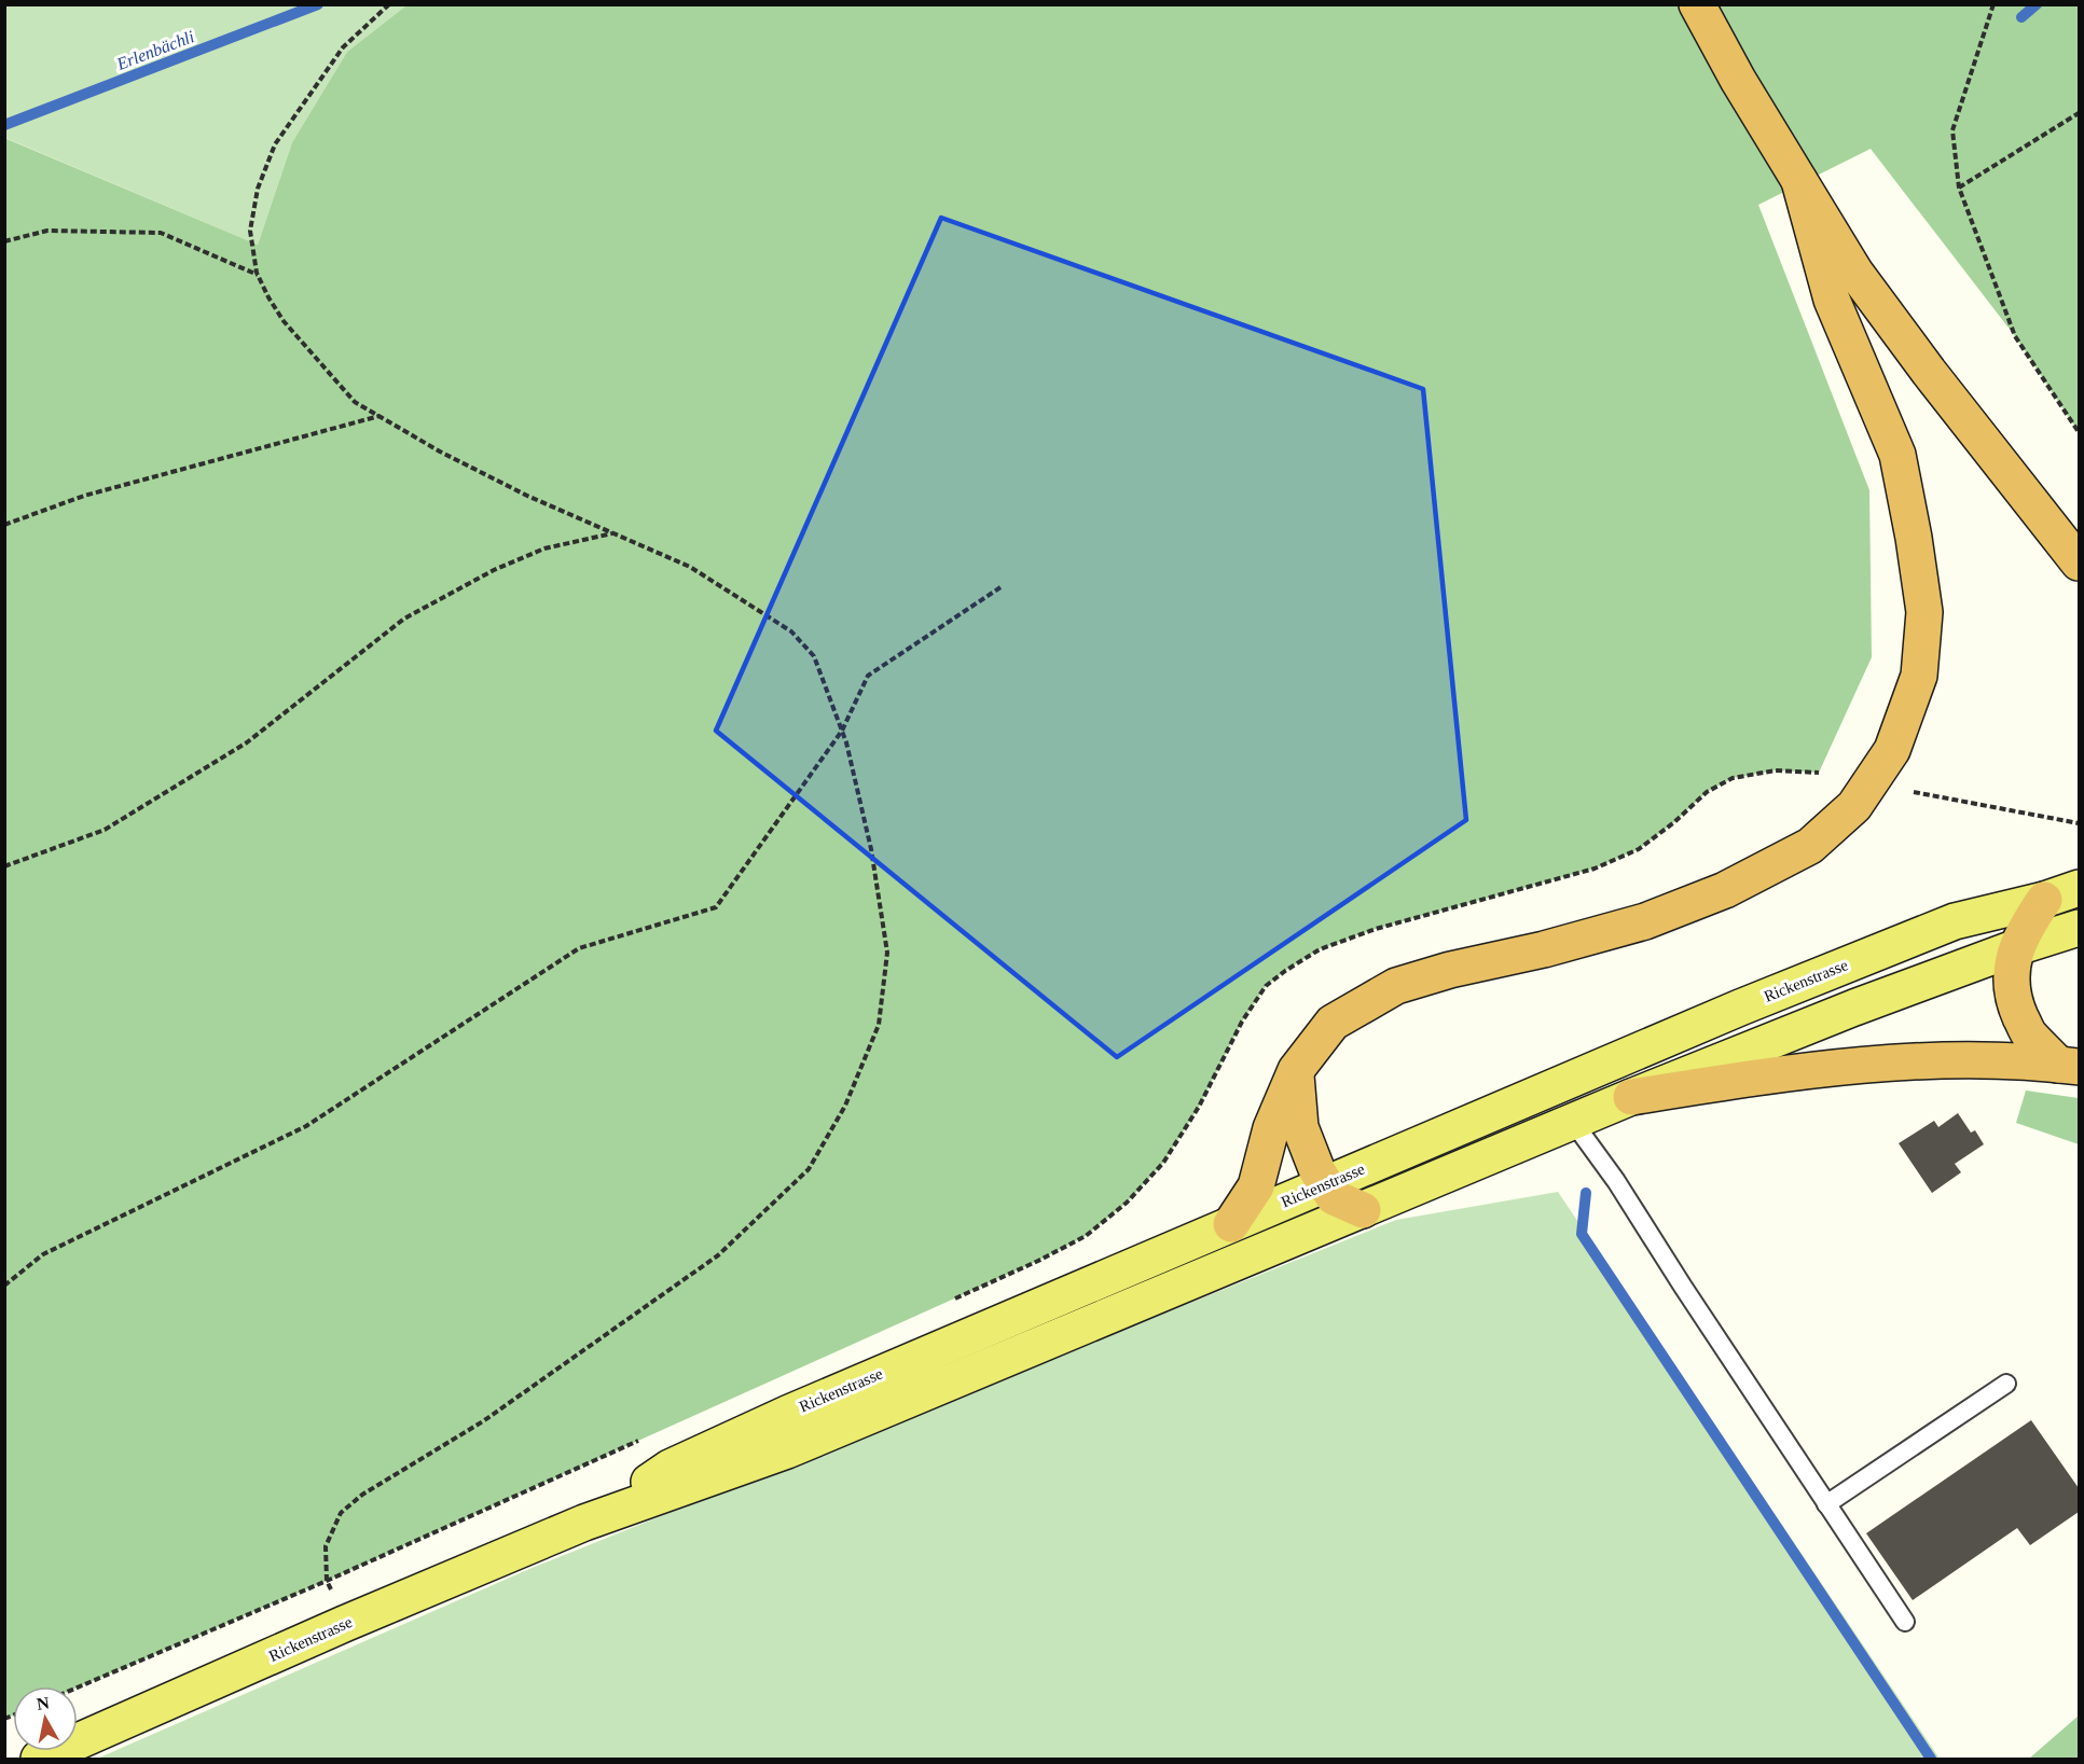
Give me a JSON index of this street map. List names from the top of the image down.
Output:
{
  "streets": {
    "main road": ["Rickenstrasse"]
  },
  "water": ["Erlenbächli"],
  "north": "top"
}
